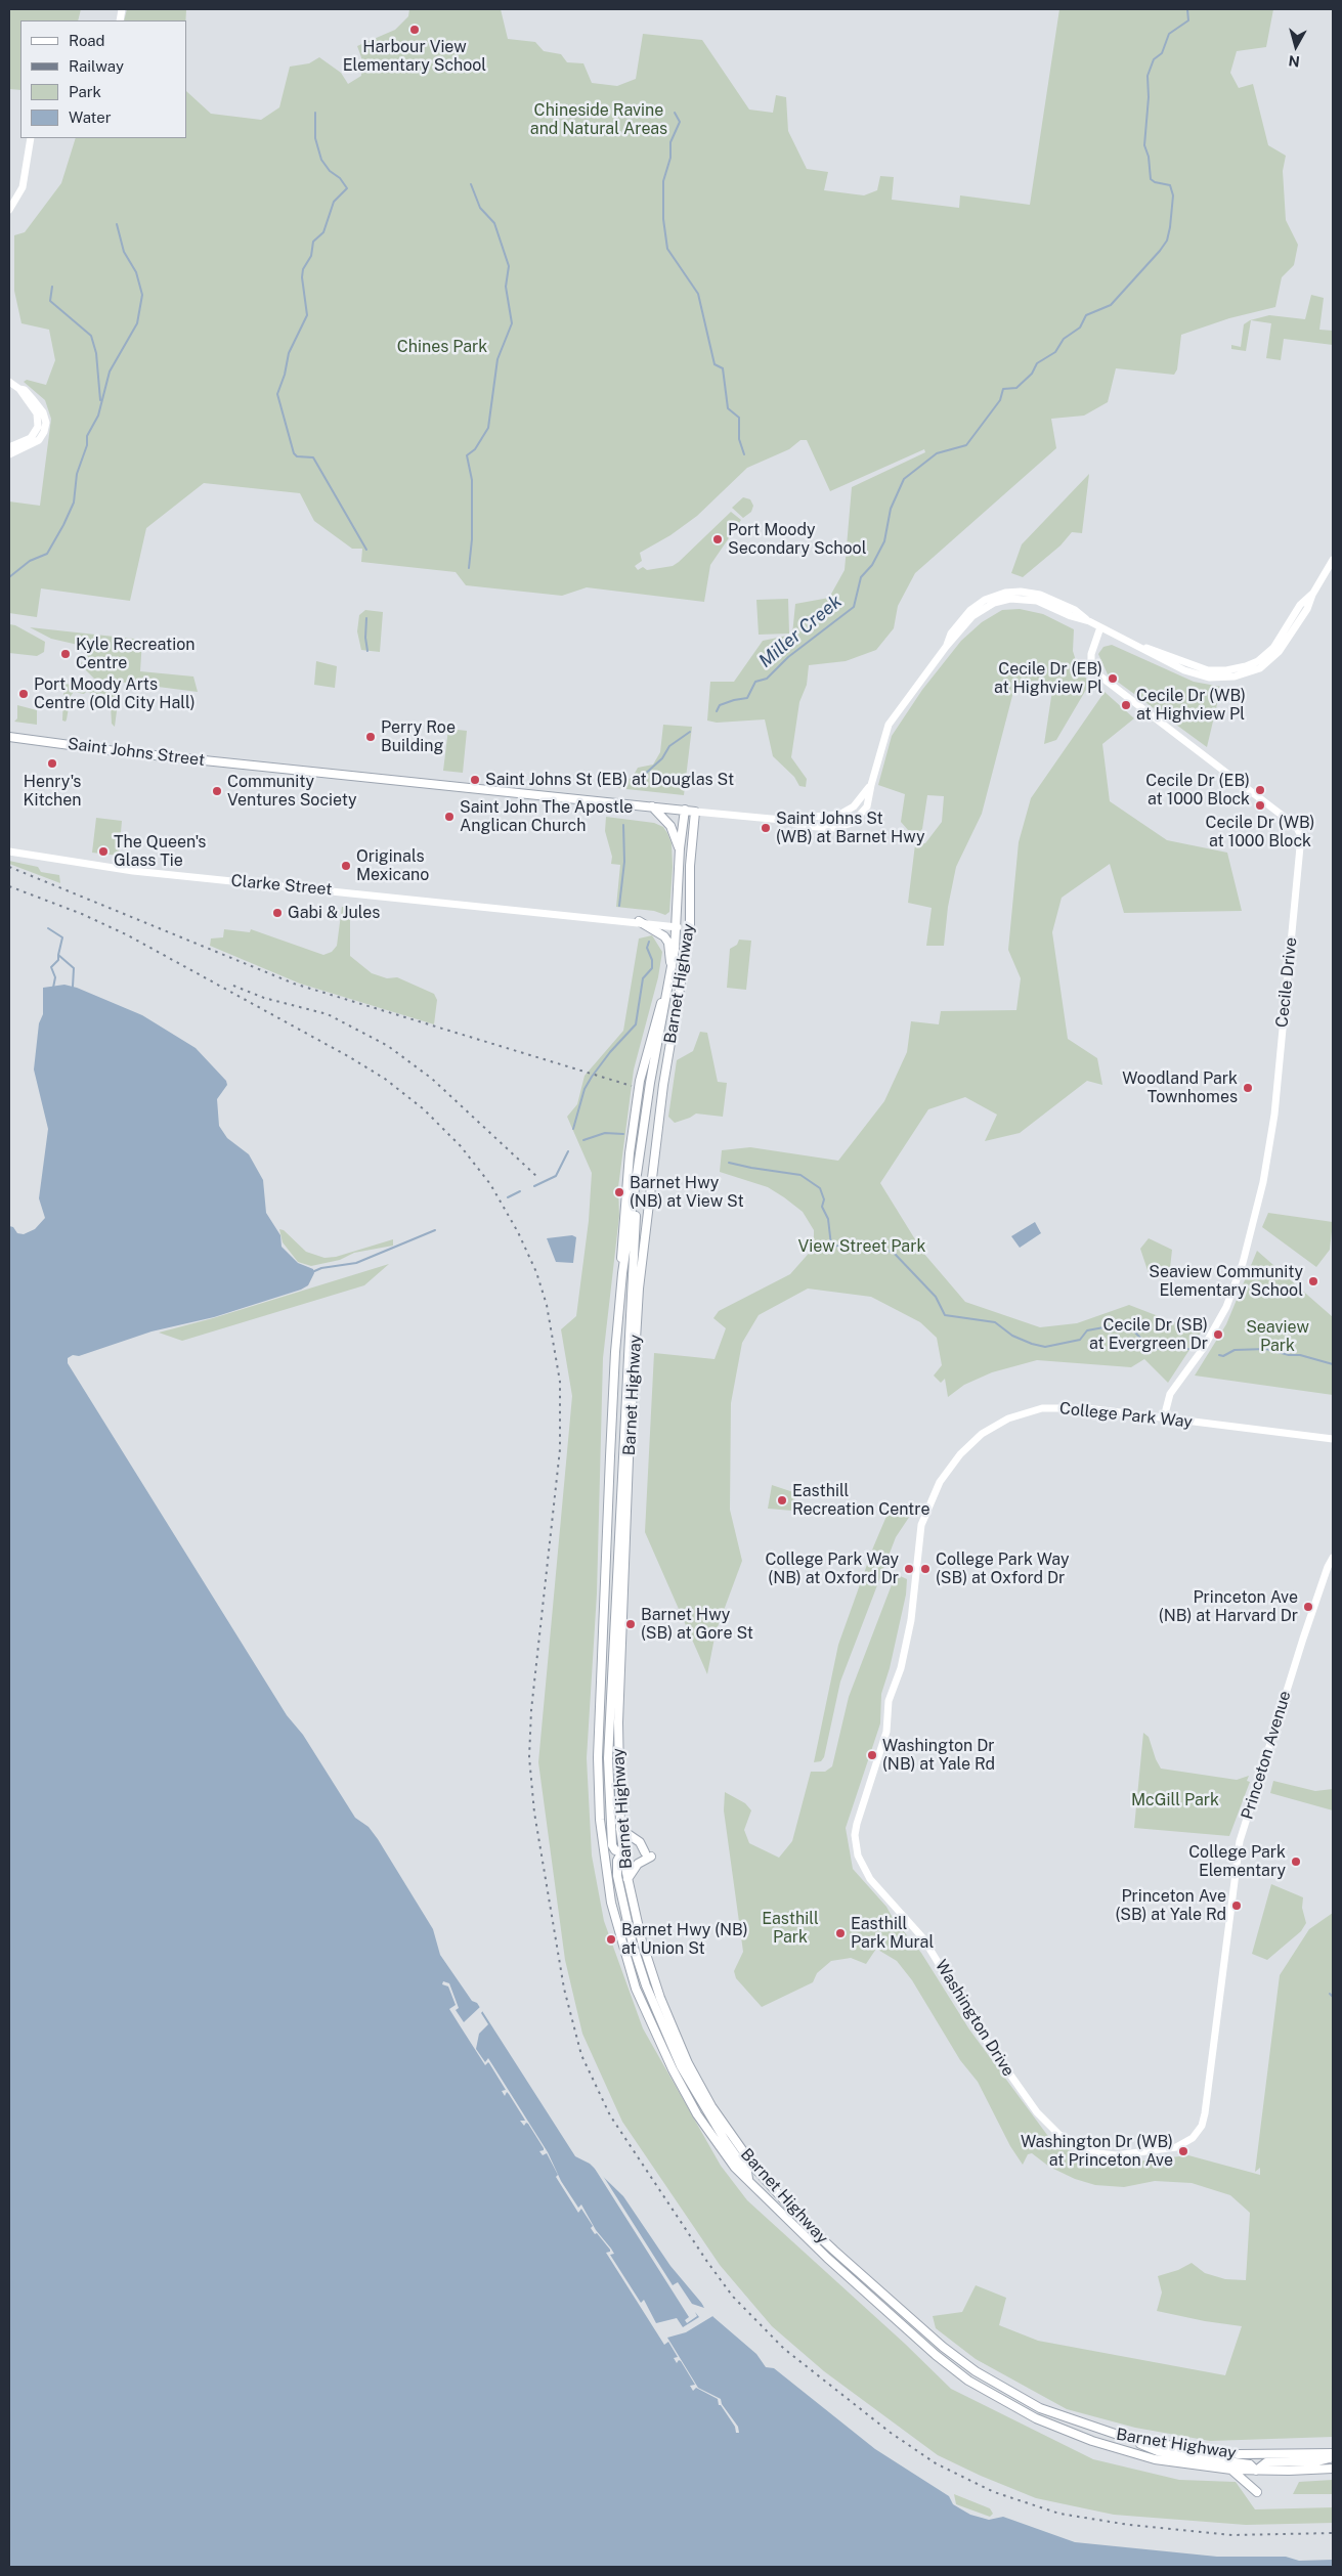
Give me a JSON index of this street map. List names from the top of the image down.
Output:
{
  "streets": {
    "main road": ["Saint Johns Street", "Barnet Highway"],
    "street": [
      "Clarke Street",
      "Cecile Drive",
      "College Park Way",
      "Princeton Avenue",
      "Washington Drive"
    ]
  },
  "crossings": [
    ["Saint Johns Street", "Barnet Highway"],
    ["Clarke Street", "Barnet Highway"],
    ["Cecile Drive", "College Park Way"],
    ["College Park Way", "Washington Drive"],
    ["Princeton Avenue", "Washington Drive"]
  ],
  "water": ["Miller Creek"],
  "parks": [
    "Chineside Ravine and Natural Areas",
    "Chines Park",
    "View Street Park",
    "Seaview Park",
    "McGill Park",
    "Easthill Park"
  ],
  "places": [
    "Harbour View Elementary School",
    "Port Moody Secondary School",
    "Kyle Recreation Centre",
    "Cecile Dr (EB) at Highview Pl",
    "Port Moody Arts Centre (Old City Hall)",
    "Cecile Dr (WB) at Highview Pl",
    "Perry Roe Building",
    "Henry's Kitchen",
    "Saint Johns St (EB) at Douglas St",
    "Cecile Dr (EB) at 1000 Block",
    "Community Ventures Society",
    "Cecile Dr (WB) at 1000 Block",
    "Saint John The Apostle Anglican Church",
    "Saint Johns St (WB) at Barnet Hwy",
    "The Queen's Glass Tie",
    "Originals Mexicano",
    "Gabi & Jules",
    "Woodland Park Townhomes",
    "Barnet Hwy (NB) at View St",
    "Seaview Community Elementary School",
    "Cecile Dr (SB) at Evergreen Dr",
    "Easthill Recreation Centre",
    "College Park Way (NB) at Oxford Dr",
    "College Park Way (SB) at Oxford Dr",
    "Princeton Ave (NB) at Harvard Dr",
    "Barnet Hwy (SB) at Gore St",
    "Washington Dr (NB) at Yale Rd",
    "College Park Elementary",
    "Princeton Ave (SB) at Yale Rd",
    "Easthill Park Mural",
    "Barnet Hwy (NB) at Union St",
    "Washington Dr (WB) at Princeton Ave"
  ],
  "legend": [
    "Road",
    "Railway",
    "Park",
    "Water"
  ],
  "north": "bottom"
}
